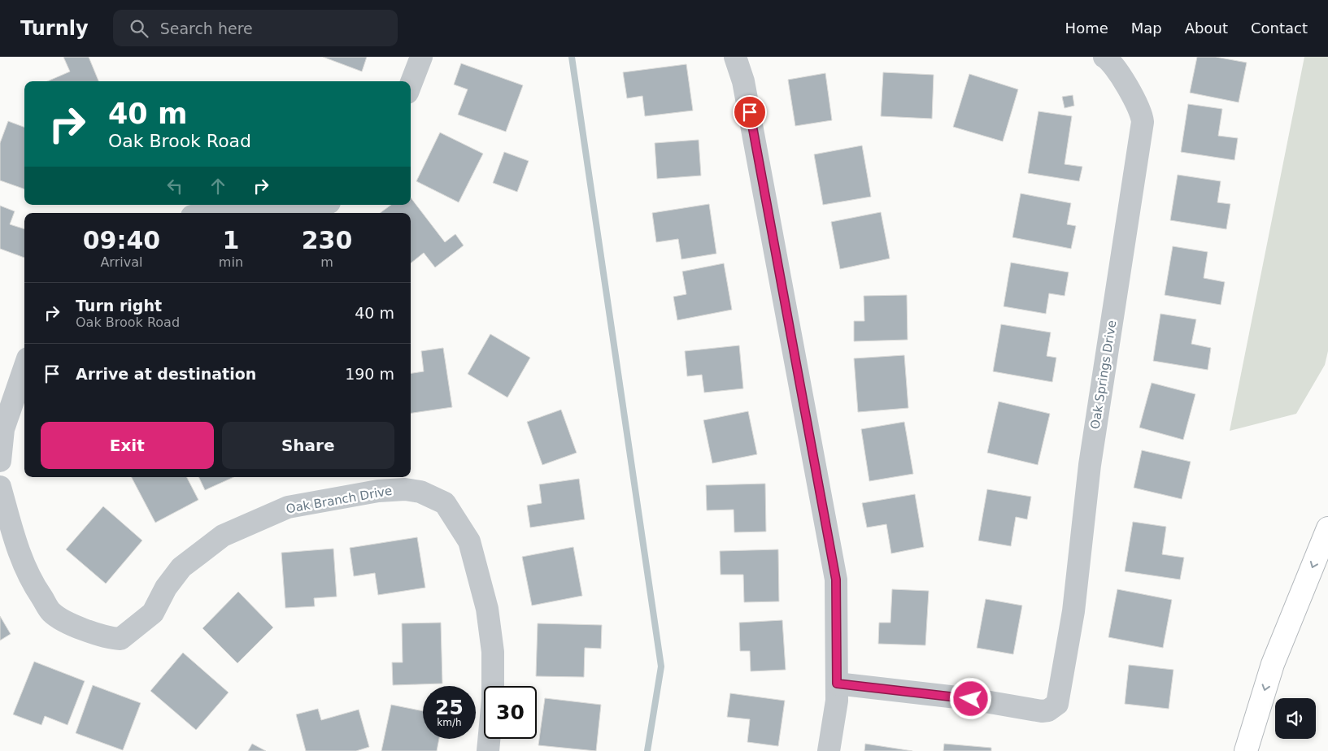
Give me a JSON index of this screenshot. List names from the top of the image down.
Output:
{
  "streets": {
    "street": ["Oak Springs Drive", "Oak Branch Drive"]
  },
  "page": {
    "header": "Turnly",
    "search": "Search here",
    "nav": [
      "Home",
      "Map",
      "About",
      "Contact"
    ],
    "turn": ["40 m", "Oak Brook Road"],
    "eta": [
      "09:40",
      "Arrival",
      "1",
      "min",
      "230",
      "m"
    ],
    "list": [
      {
        "name": "Turn right",
        "note": "Oak Brook Road",
        "value": "40 m"
      },
      {
        "name": "Arrive at destination",
        "value": "190 m"
      }
    ],
    "buttons": ["Exit", "Share"],
    "speed": "25 km/h",
    "limit": "30"
  }
}
